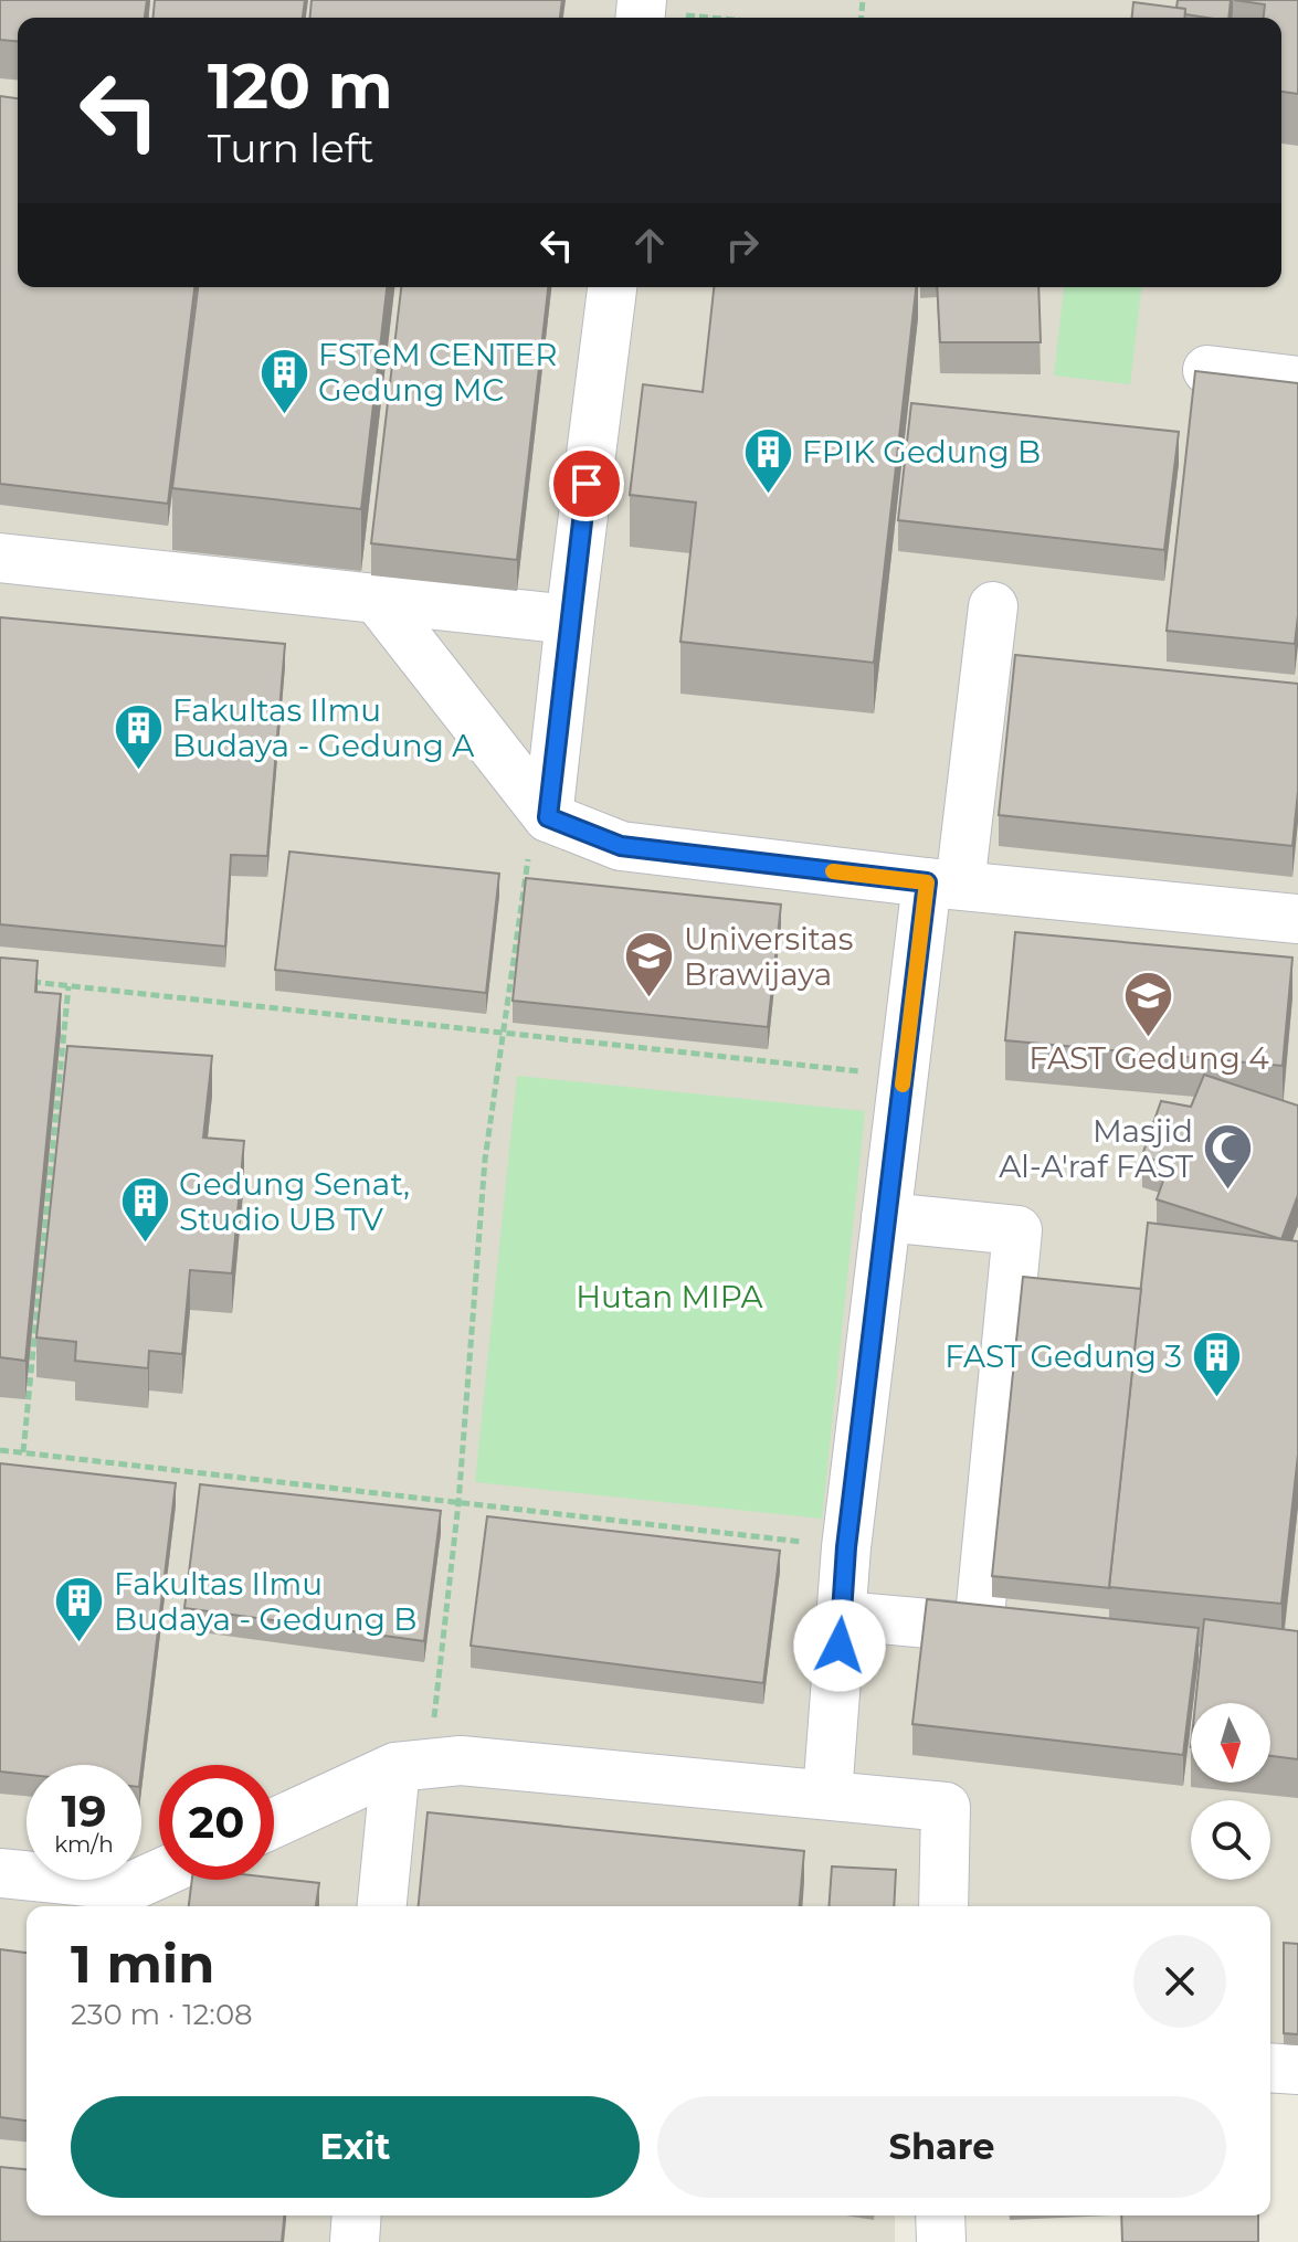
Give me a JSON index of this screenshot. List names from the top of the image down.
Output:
{
  "parks": ["Hutan MIPA"],
  "places": {
    "building": [
      "FSTeM CENTER Gedung MC",
      "FPIK Gedung B",
      "Fakultas Ilmu Budaya - Gedung A",
      "Gedung Senat, Studio UB TV",
      "FAST Gedung 3",
      "Fakultas Ilmu Budaya - Gedung B"
    ],
    "school or university": ["Universitas Brawijaya", "FAST Gedung 4"],
    "mosque": ["Masjid Al-A'raf FAST"]
  },
  "north": "bottom",
  "page": {
    "turn": ["120 m", "Turn left"],
    "speed": "19 km/h",
    "limit": "20",
    "heading": ["1 min", "230 m · 12:08"],
    "buttons": ["Exit", "Share"]
  }
}
